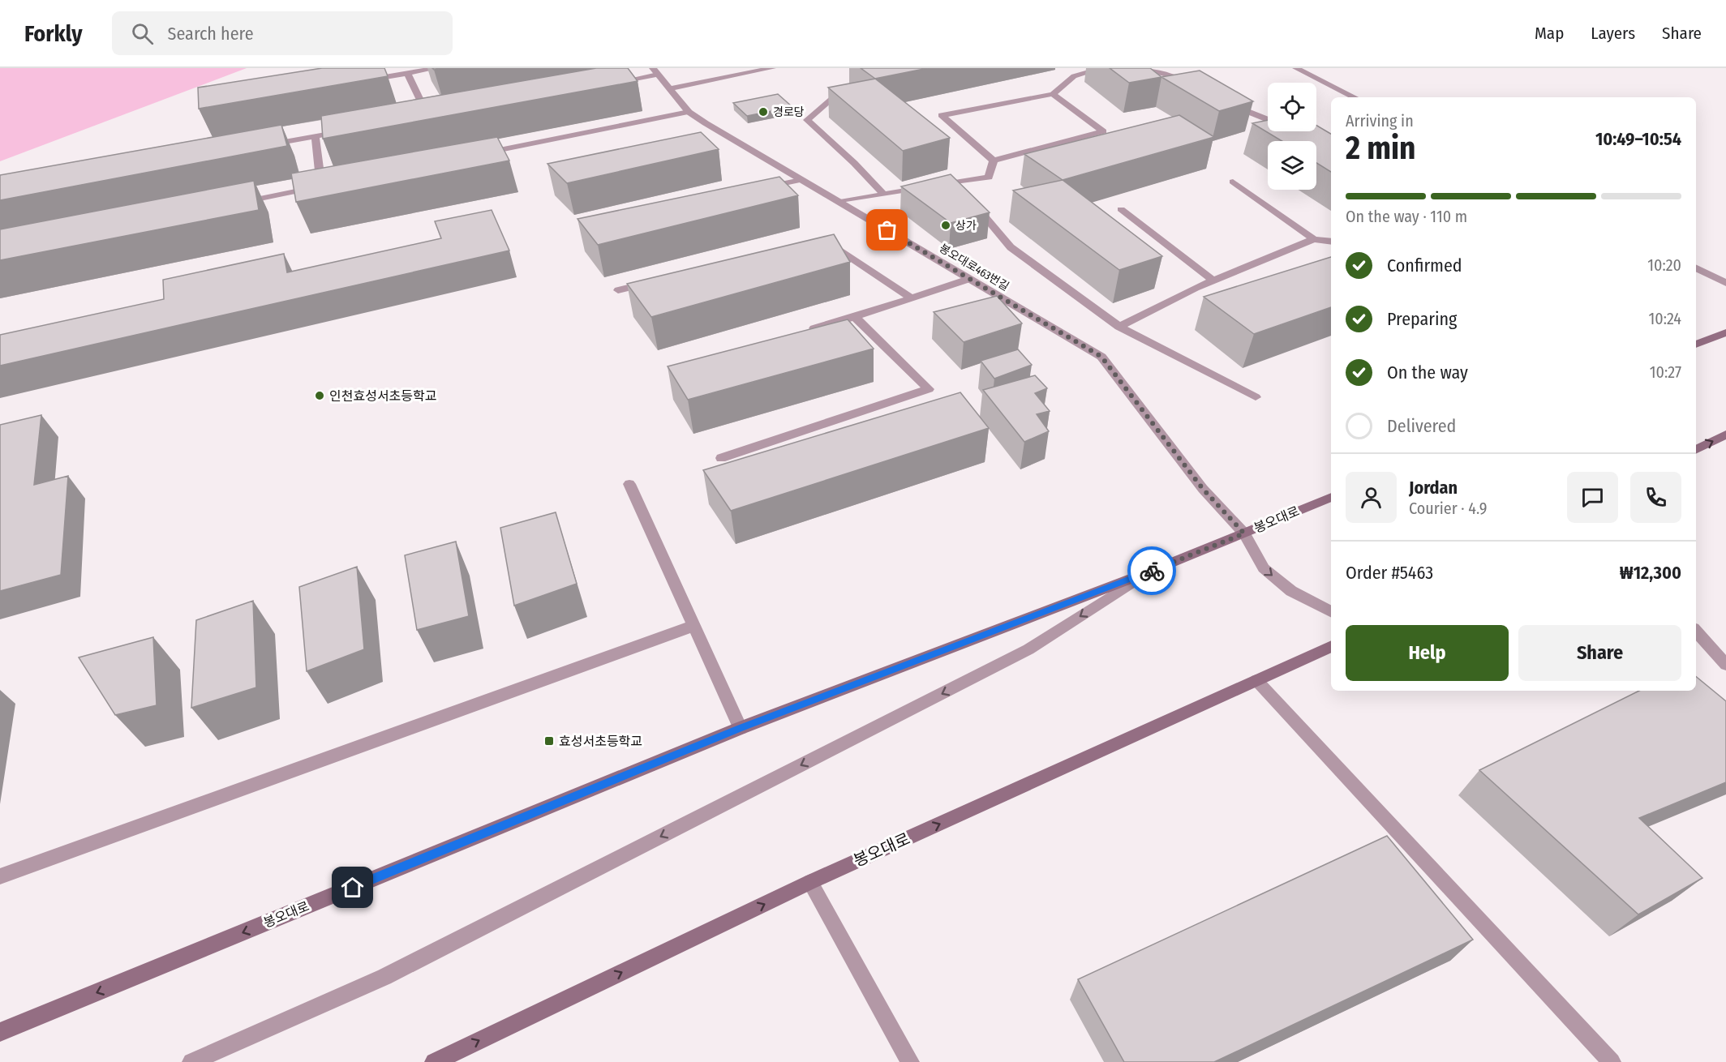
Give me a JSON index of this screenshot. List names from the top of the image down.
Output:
{
  "streets": {
    "main road": ["봉오대로"],
    "street": ["봉오대로463번길"]
  },
  "crossings": [
    ["봉오대로463번길", "봉오대로"]
  ],
  "places": {
    "other": ["경로당", "상가", "인천효성서초등학교"],
    "transit": ["효성서초등학교"]
  },
  "page": {
    "header": "Forkly",
    "search": "Search here",
    "nav": ["Map", "Layers", "Share"],
    "heading": ["2 min", "Arriving in", "10:49–10:54"],
    "panel": [
      "Jordan",
      "Courier · 4.9",
      "Order #5463",
      "₩12,300"
    ],
    "bar": "On the way · 110 m",
    "list": [
      ["Confirmed", "10:20"],
      ["Preparing", "10:24"],
      ["On the way", "10:27"],
      "Delivered"
    ],
    "buttons": ["Help", "Share"]
  }
}
